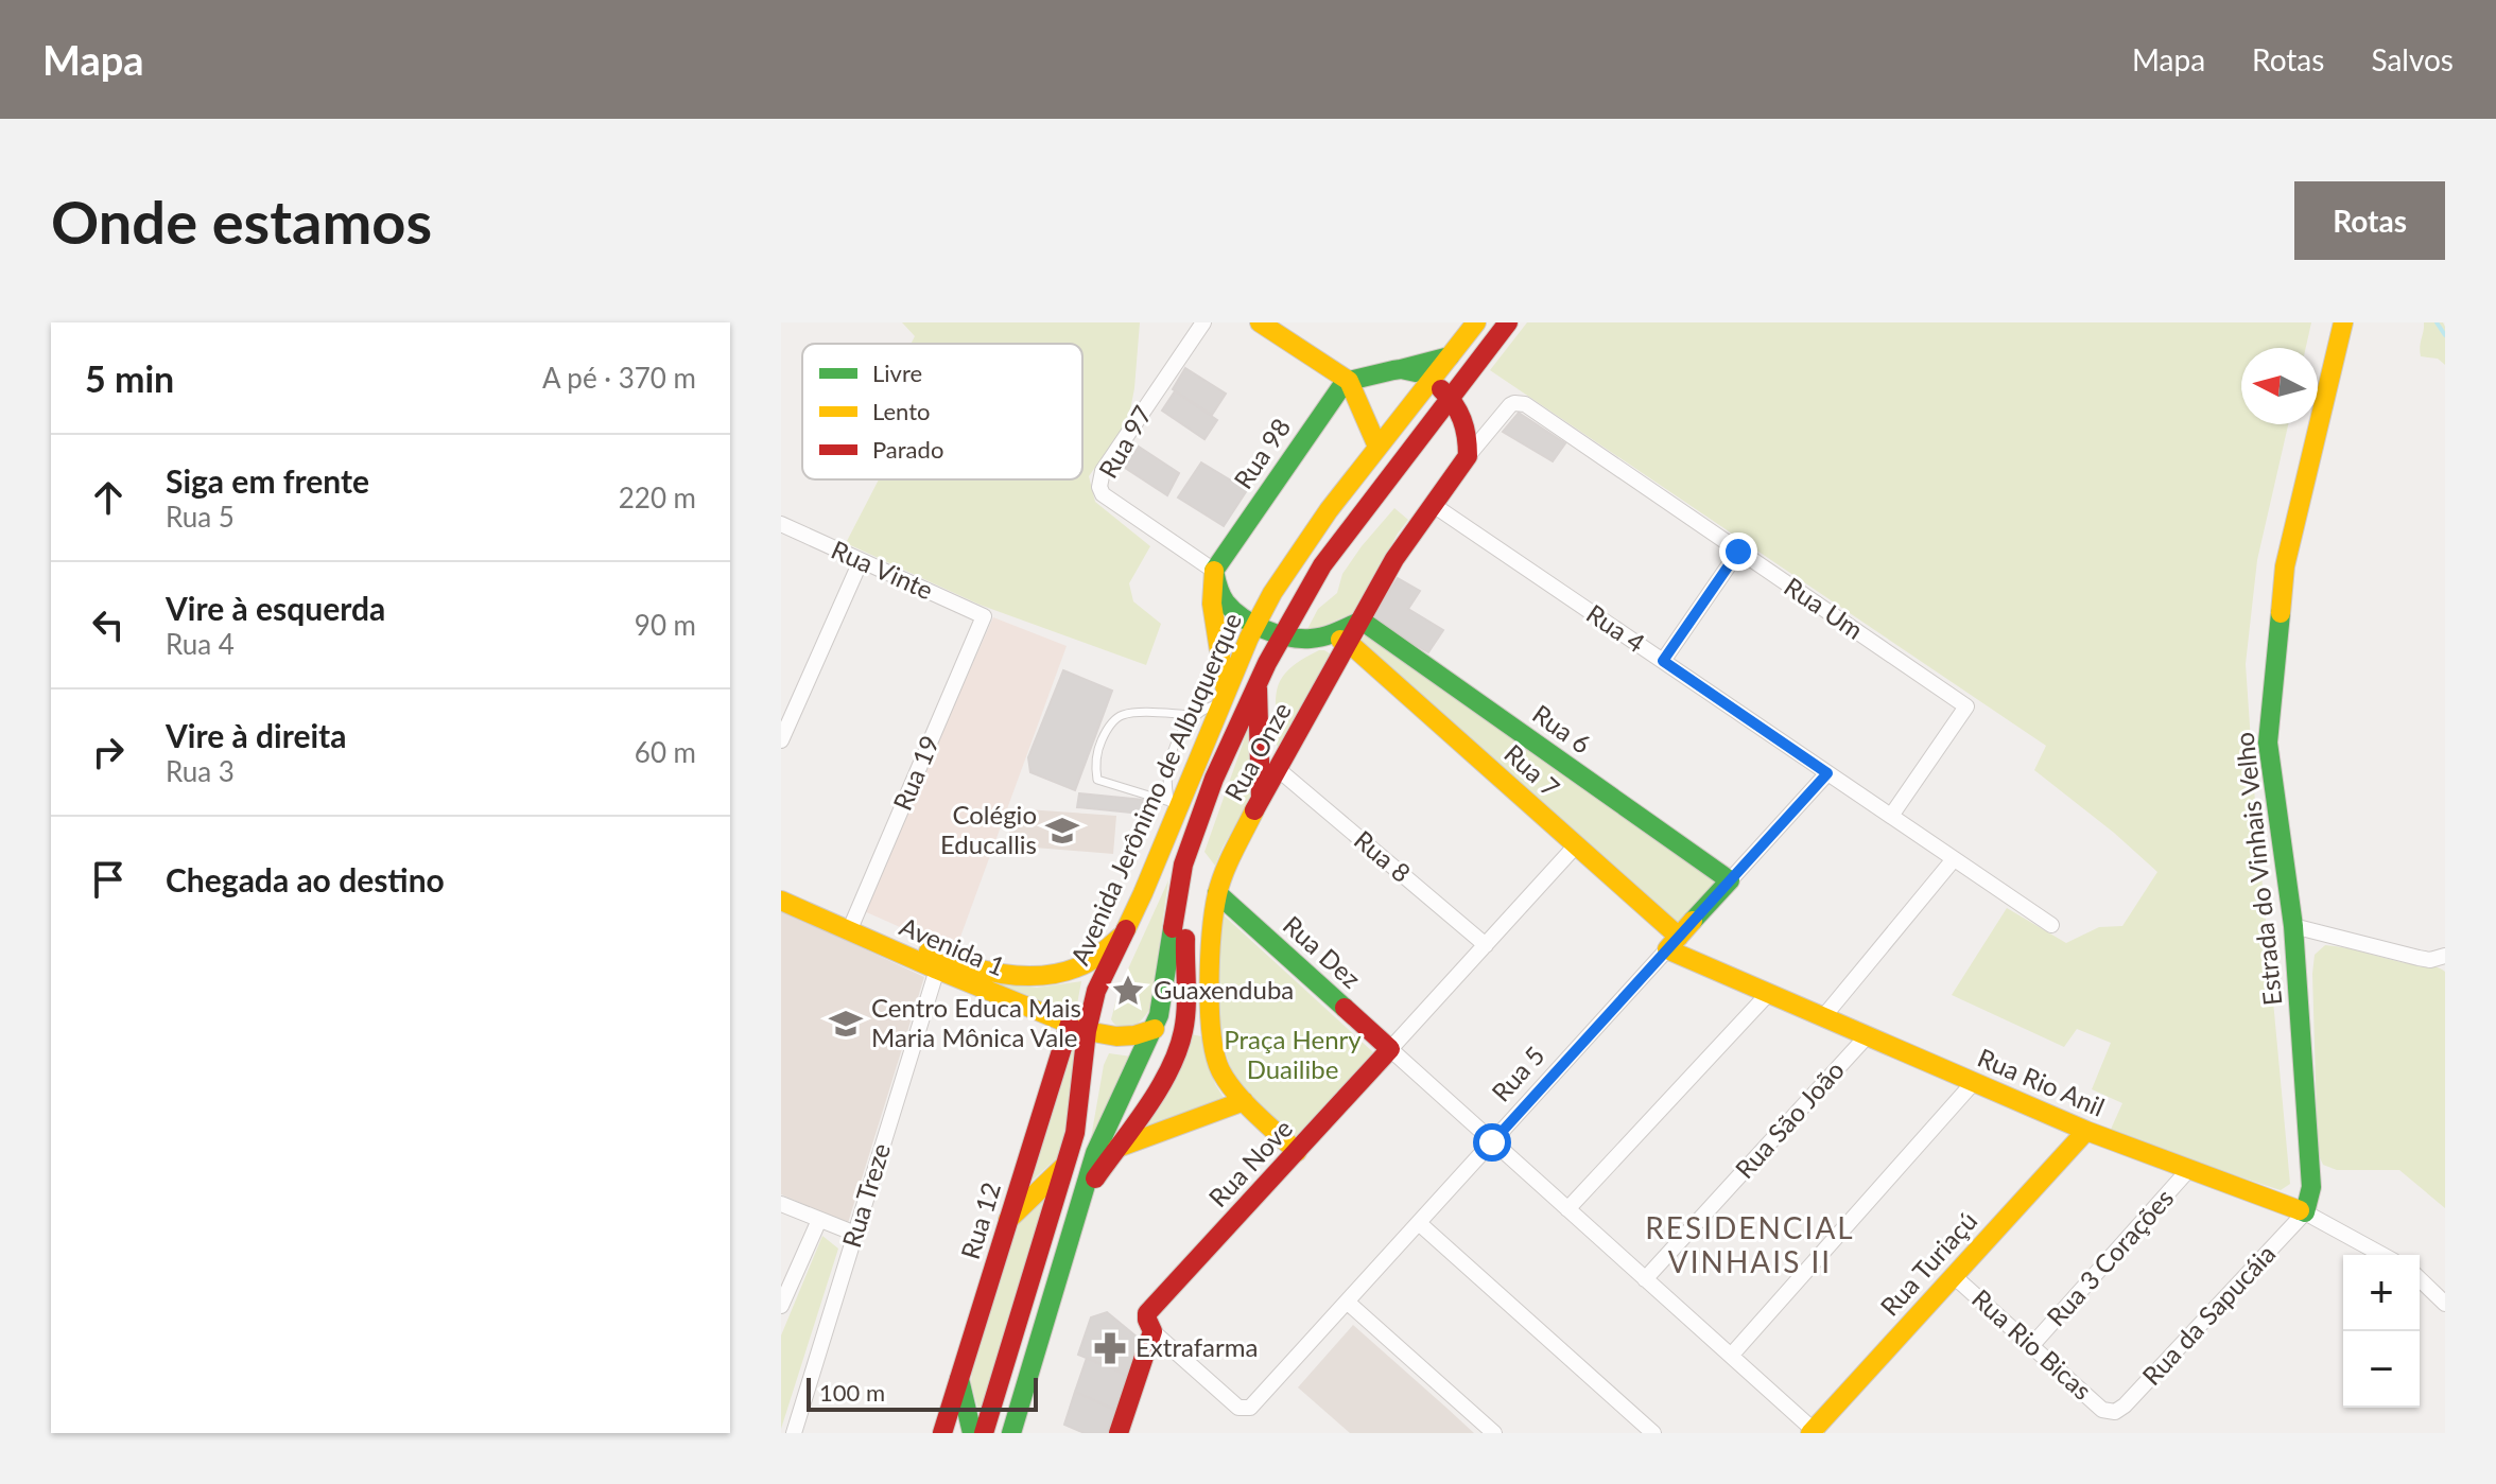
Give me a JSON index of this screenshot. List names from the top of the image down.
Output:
{
  "streets": {
    "street": [
      "Rua 97",
      "Rua 98",
      "Rua Vinte",
      "Rua Um",
      "Rua 4",
      "Rua 6",
      "Rua Onze",
      "Rua 7",
      "Rua 19",
      "Avenida Jerônimo de Albuquerque",
      "Rua 8",
      "Estrada do Vinhais Velho",
      "Avenida 1",
      "Rua Dez",
      "Rua 5",
      "Rua Rio Anil",
      "Rua São João",
      "Rua Nove",
      "Rua Treze",
      "Rua 12",
      "Rua 3 Corações",
      "Rua Turiaçú",
      "Rua da Sapucáia",
      "Rua Rio Bicas"
    ]
  },
  "crossings": [
    ["Rua 97", "Rua 98"],
    ["Rua Vinte", "Rua 19"],
    ["Rua Um", "Rua 4"],
    ["Rua Um", "Rua Onze"],
    ["Rua 4", "Rua Onze"],
    ["Rua 4", "Rua 5"],
    ["Rua 6", "Rua Onze"],
    ["Rua 6", "Rua 5"],
    ["Rua Onze", "Rua 7"],
    ["Rua Onze", "Rua 8"],
    ["Rua Onze", "Rua Dez"],
    ["Rua Onze", "Rua Nove"],
    ["Rua 7", "Rua 5"],
    ["Rua 7", "Rua Rio Anil"],
    ["Rua 7", "Rua Nove"],
    ["Rua 19", "Avenida 1"],
    ["Avenida Jerônimo de Albuquerque", "Avenida 1"],
    ["Avenida Jerônimo de Albuquerque", "Rua 12"],
    ["Rua 8", "Rua Nove"],
    ["Estrada do Vinhais Velho", "Rua Rio Anil"],
    ["Estrada do Vinhais Velho", "Rua da Sapucáia"],
    ["Avenida 1", "Rua Treze"],
    ["Avenida 1", "Rua 12"],
    ["Rua Dez", "Rua Nove"],
    ["Rua 5", "Rua Rio Anil"],
    ["Rua 5", "Rua Nove"],
    ["Rua Rio Anil", "Rua São João"],
    ["Rua Rio Anil", "Rua 3 Corações"],
    ["Rua Rio Anil", "Rua Turiaçú"],
    ["Rua Rio Anil", "Rua da Sapucáia"],
    ["Rua 3 Corações", "Rua Rio Bicas"],
    ["Rua Turiaçú", "Rua Rio Bicas"],
    ["Rua da Sapucáia", "Rua Rio Bicas"]
  ],
  "districts": ["RESIDENCIAL VINHAIS II"],
  "parks": ["Praça Henry Duailibe"],
  "places": {
    "school or university": ["Colégio Educallis", "Centro Educa Mais Maria Mônica Vale"],
    "place": ["Guaxenduba"],
    "pharmacy": ["Extrafarma"]
  },
  "legend": ["Livre", "Lento", "Parado"],
  "scale_bar": "100 m",
  "north": "left",
  "page": {
    "header": "Mapa",
    "nav": ["Mapa", "Rotas", "Salvos"],
    "buttons": "Rotas",
    "title": "Onde estamos",
    "heading": ["5 min", "A pé · 370 m"],
    "list": [
      ["Siga em frente", "Rua 5", "220 m"],
      ["Vire à esquerda", "Rua 4", "90 m"],
      ["Vire à direita", "Rua 3", "60 m"],
      "Chegada ao destino"
    ],
    "map_buttons": ["+", "−"],
    "scale": "100 m"
  }
}
